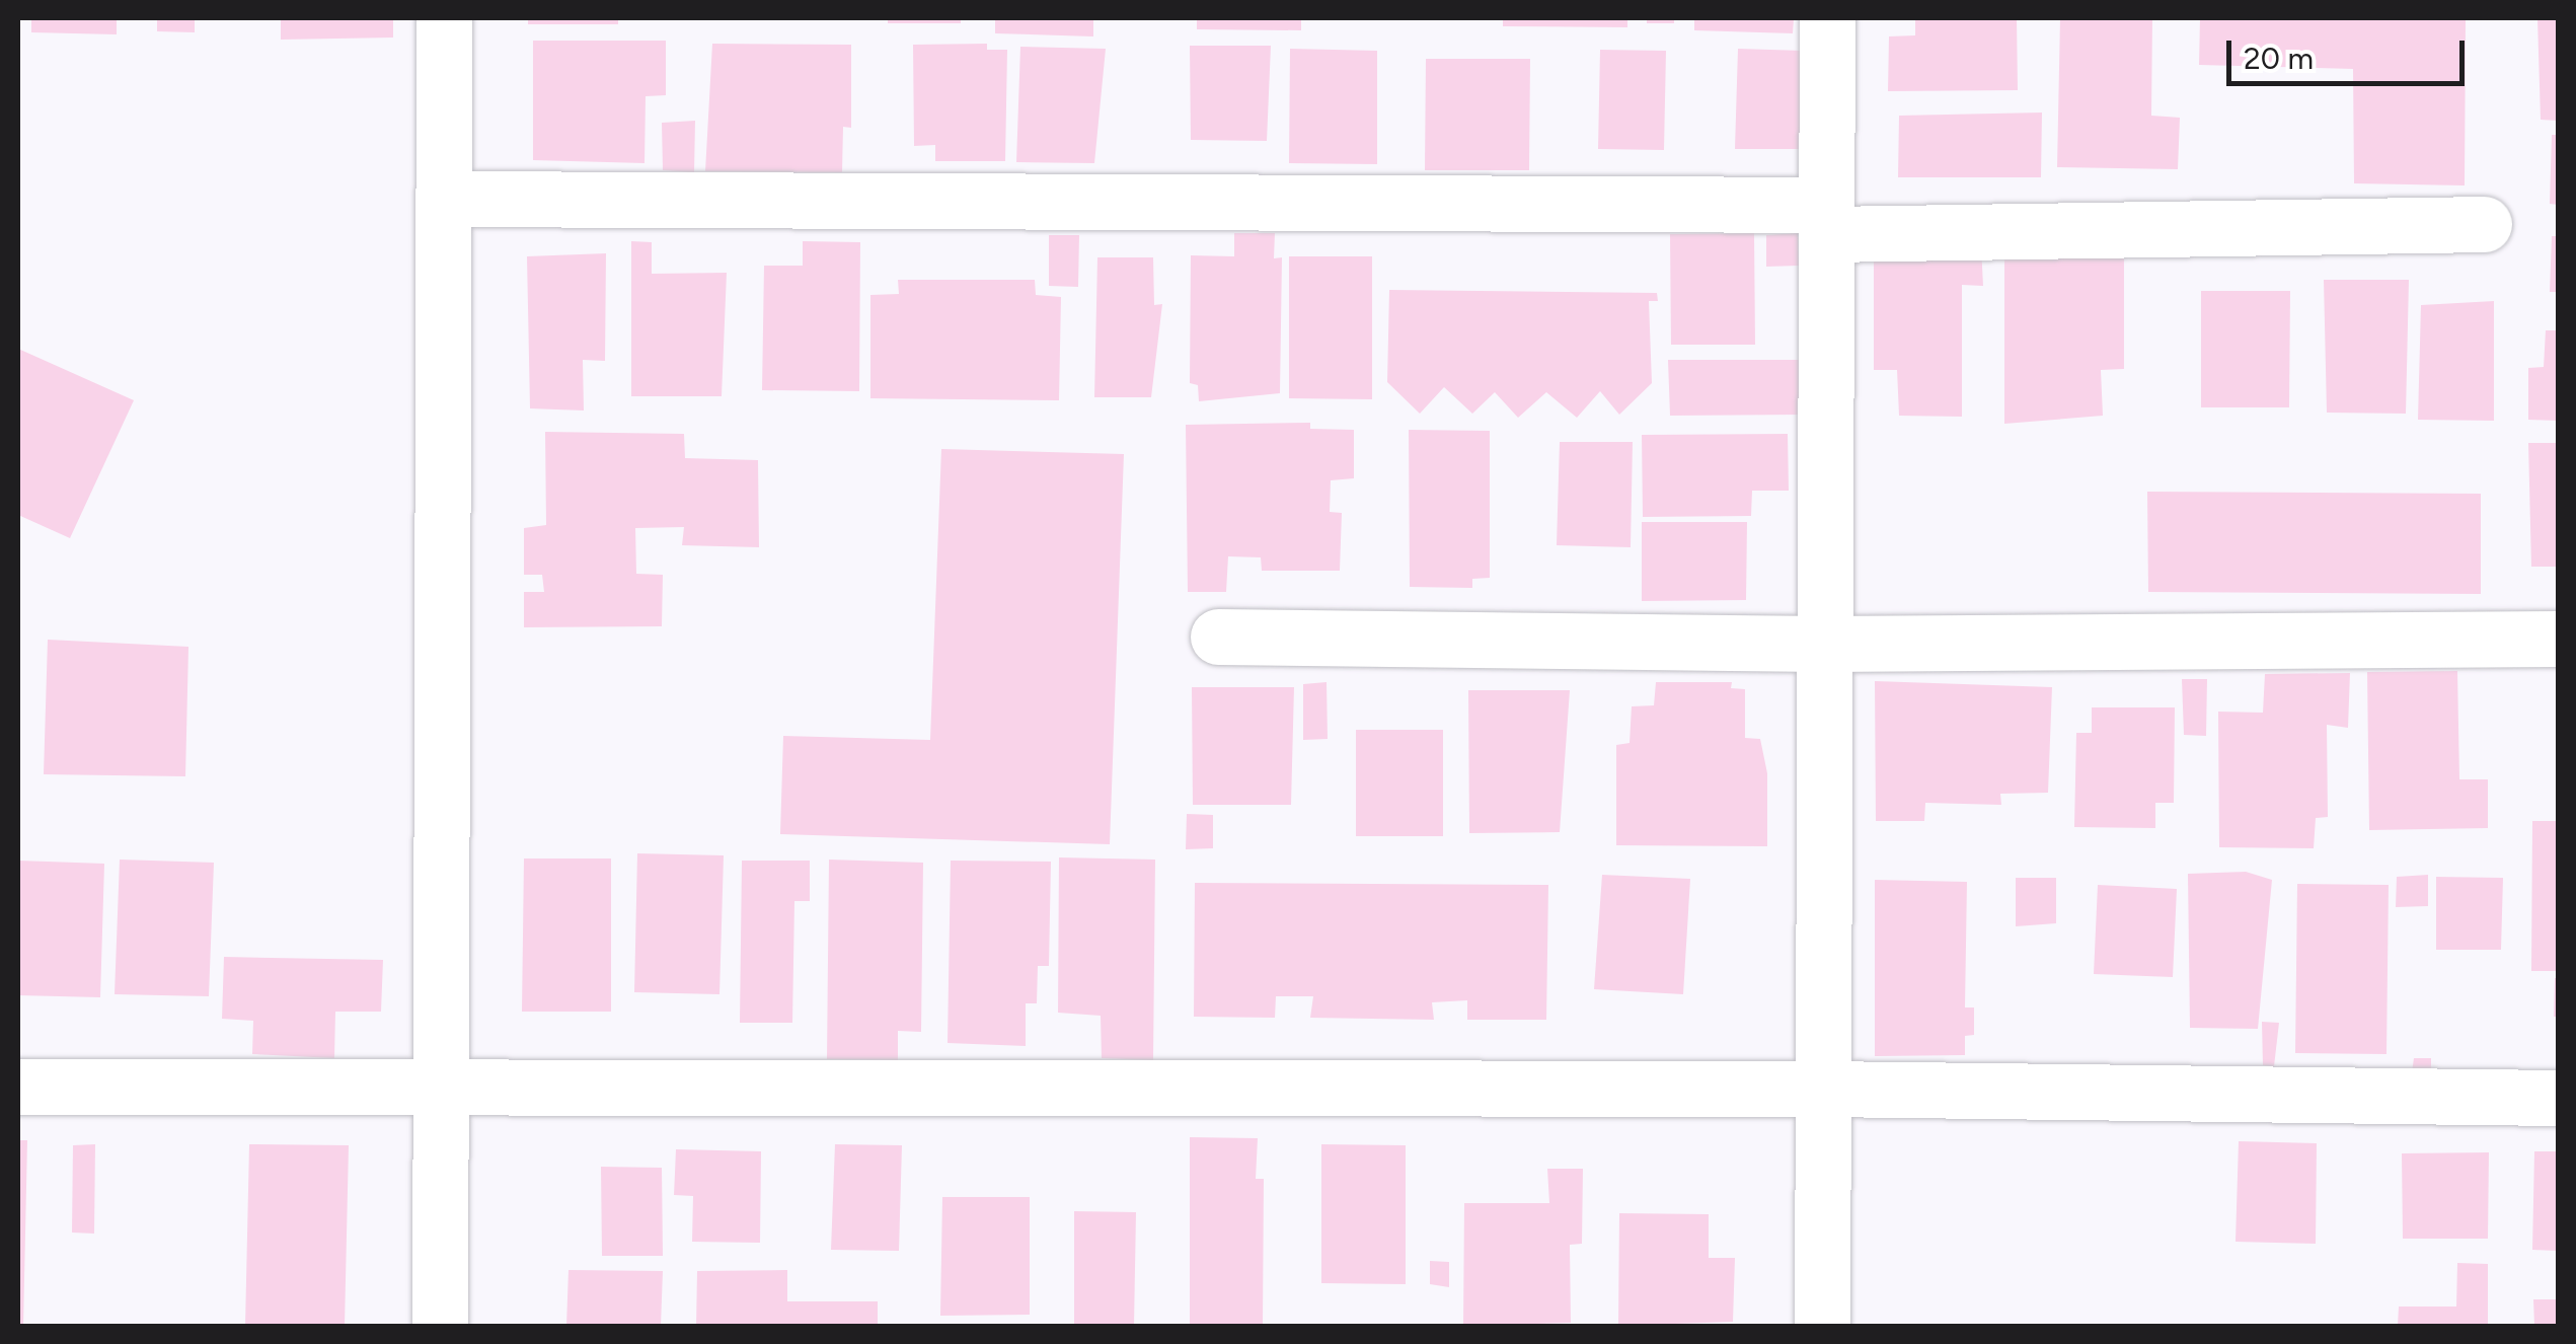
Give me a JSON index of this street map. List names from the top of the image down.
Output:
{
  "scale_bar": "20 m"
}
